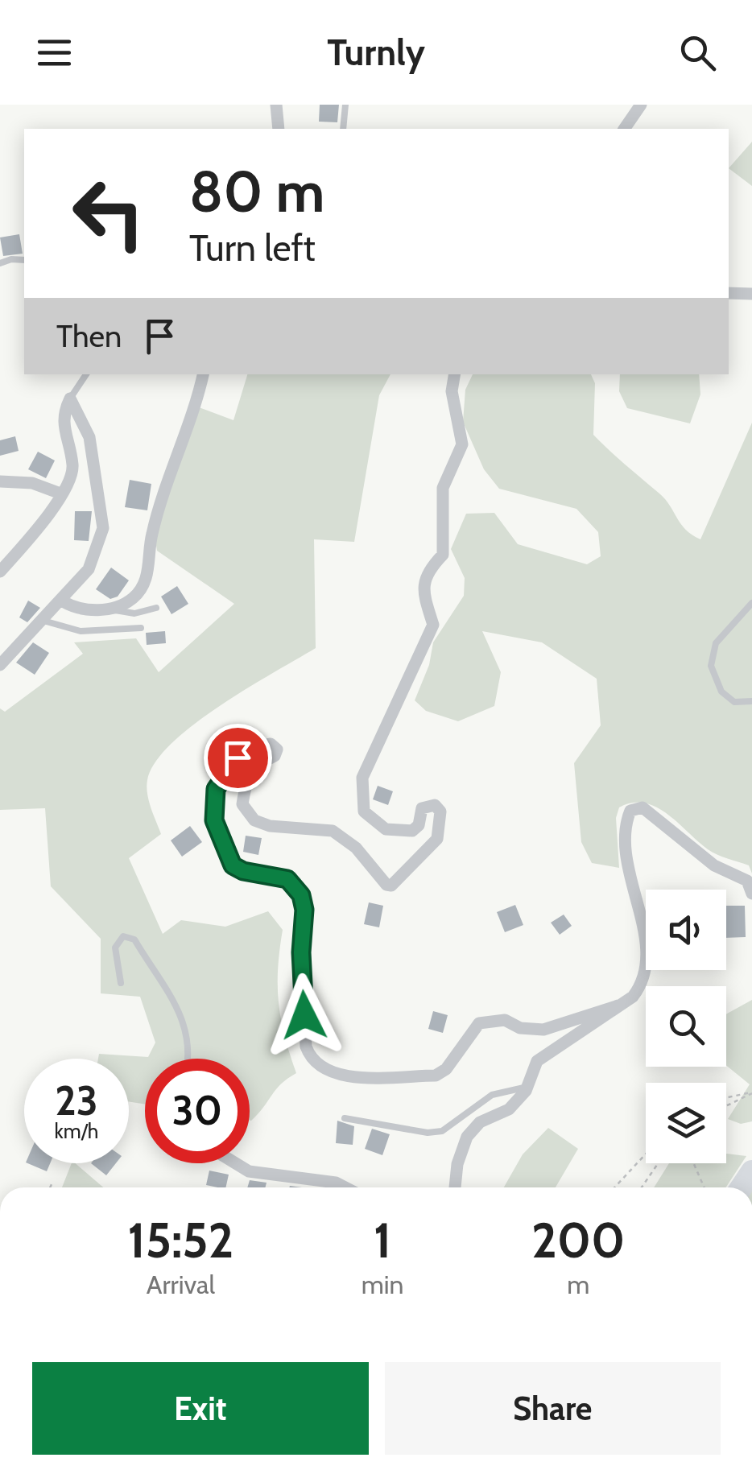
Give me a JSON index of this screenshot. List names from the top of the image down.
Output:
{
  "page": {
    "header": "Turnly",
    "turn": ["80 m", "Turn left"],
    "then": "Then",
    "speed": "23 km/h",
    "limit": "30",
    "eta": [
      "15:52",
      "Arrival",
      "1",
      "min",
      "200",
      "m"
    ],
    "buttons": ["Exit", "Share"]
  }
}
